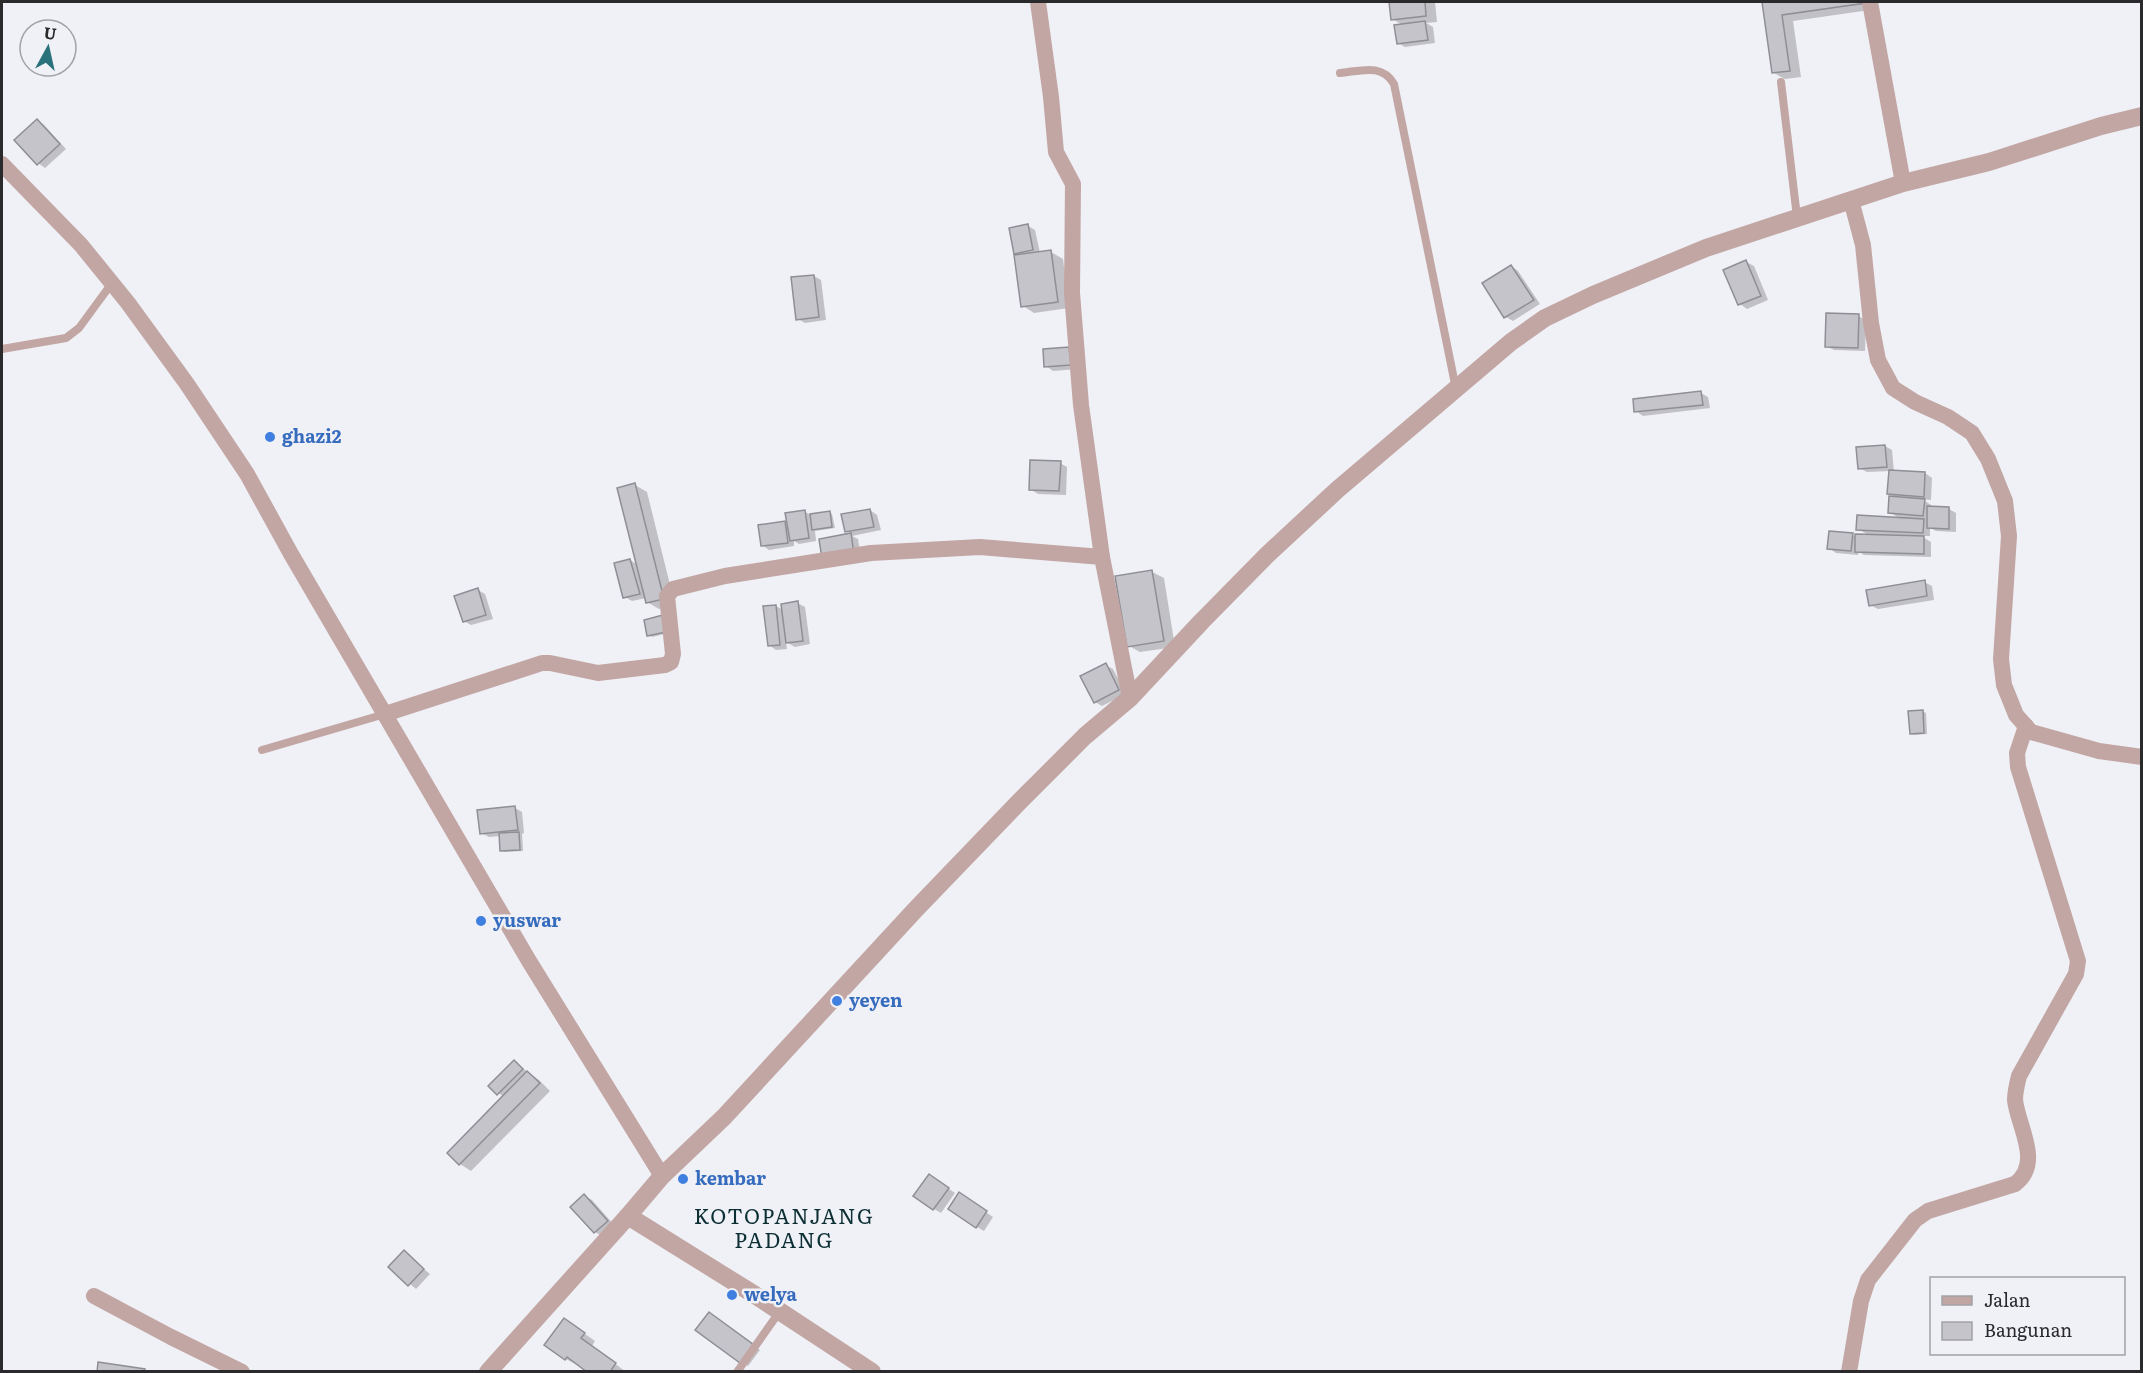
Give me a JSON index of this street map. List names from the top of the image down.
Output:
{
  "districts": ["KOTOPANJANG PADANG"],
  "places": [
    "ghazi2",
    "yuswar",
    "yeyen",
    "kembar",
    "welya"
  ],
  "legend": ["Jalan", "Bangunan"],
  "north": "top"
}
